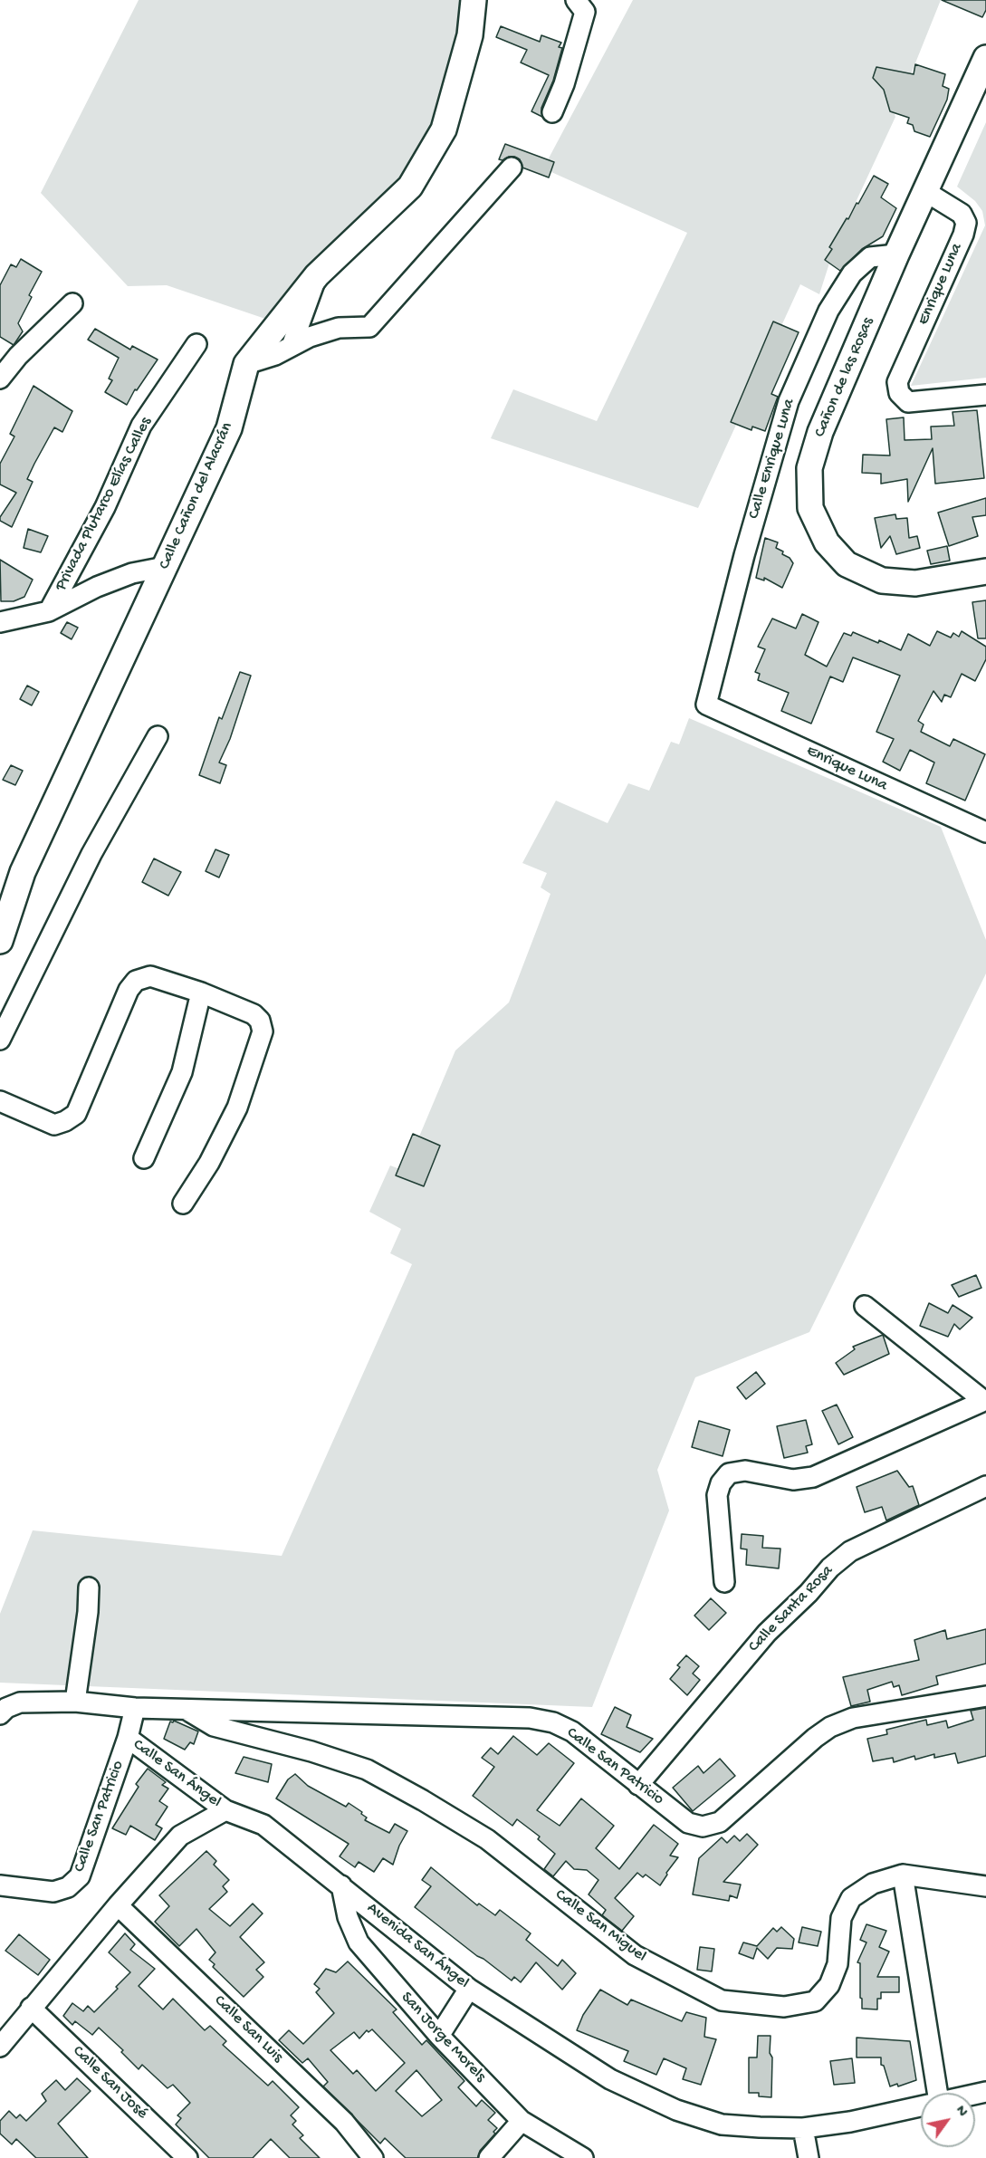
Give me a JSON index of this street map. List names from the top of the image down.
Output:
{
  "streets": {
    "main road": ["Cañon de las Rosas", "Calle Cañon del Alacrán"],
    "street": [
      "Enrique Luna",
      "Calle Enrique Luna",
      "Privada Plutarco Elías Calles",
      "Calle Santa Rosa",
      "Calle San Patricio",
      "Calle San Ángel",
      "Calle San Miguel",
      "Avenida San Ángel",
      "Calle San Luis",
      "San Jorge Morels",
      "Calle San José"
    ]
  },
  "crossings": [
    ["Enrique Luna", "Cañon de las Rosas"],
    ["Enrique Luna", "Calle Enrique Luna"],
    ["Cañon de las Rosas", "Calle Enrique Luna"],
    ["Calle Santa Rosa", "Calle San Patricio"],
    ["Calle San Patricio", "Calle San Ángel"],
    ["Calle San Patricio", "Calle San Miguel"],
    ["Calle San Ángel", "Avenida San Ángel"],
    ["Avenida San Ángel", "San Jorge Morels"]
  ],
  "north": "top right"
}
